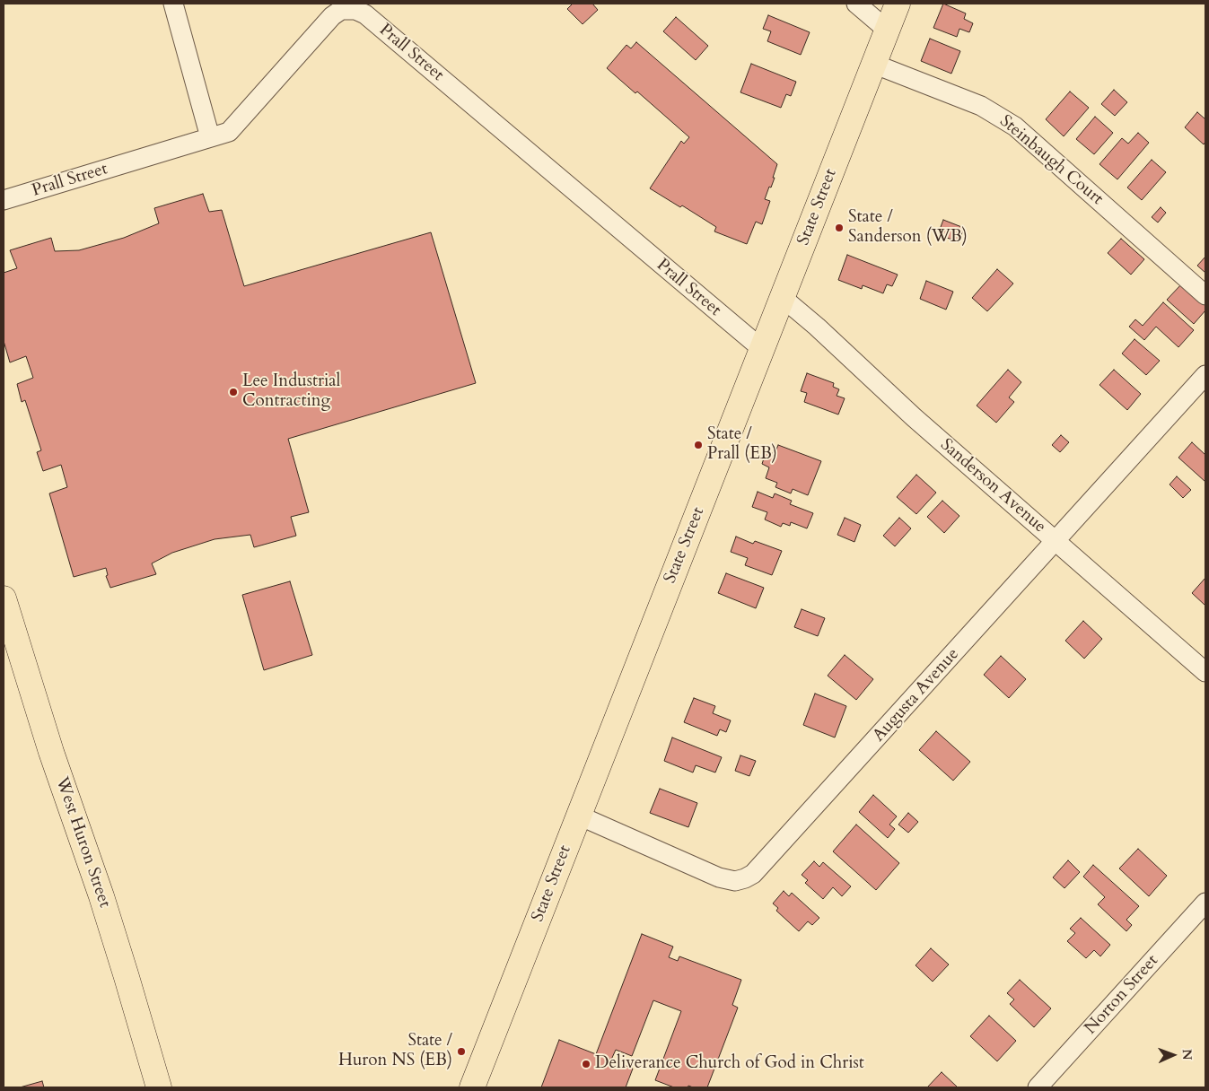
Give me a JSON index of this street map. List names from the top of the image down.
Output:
{
  "streets": {
    "main road": ["State Street", "West Huron Street"],
    "street": [
      "Prall Street",
      "Steinbaugh Court",
      "Sanderson Avenue",
      "Augusta Avenue",
      "Norton Street"
    ]
  },
  "crossings": [
    ["Prall Street", "State Street"],
    ["Steinbaugh Court", "State Street"],
    ["State Street", "Sanderson Avenue"],
    ["State Street", "Augusta Avenue"],
    ["Sanderson Avenue", "Augusta Avenue"]
  ],
  "places": [
    "State / Sanderson (WB)",
    "Lee Industrial Contracting",
    "State / Prall (EB)",
    "State / Huron NS (EB)",
    "Deliverance Church of God in Christ"
  ],
  "north": "right"
}
